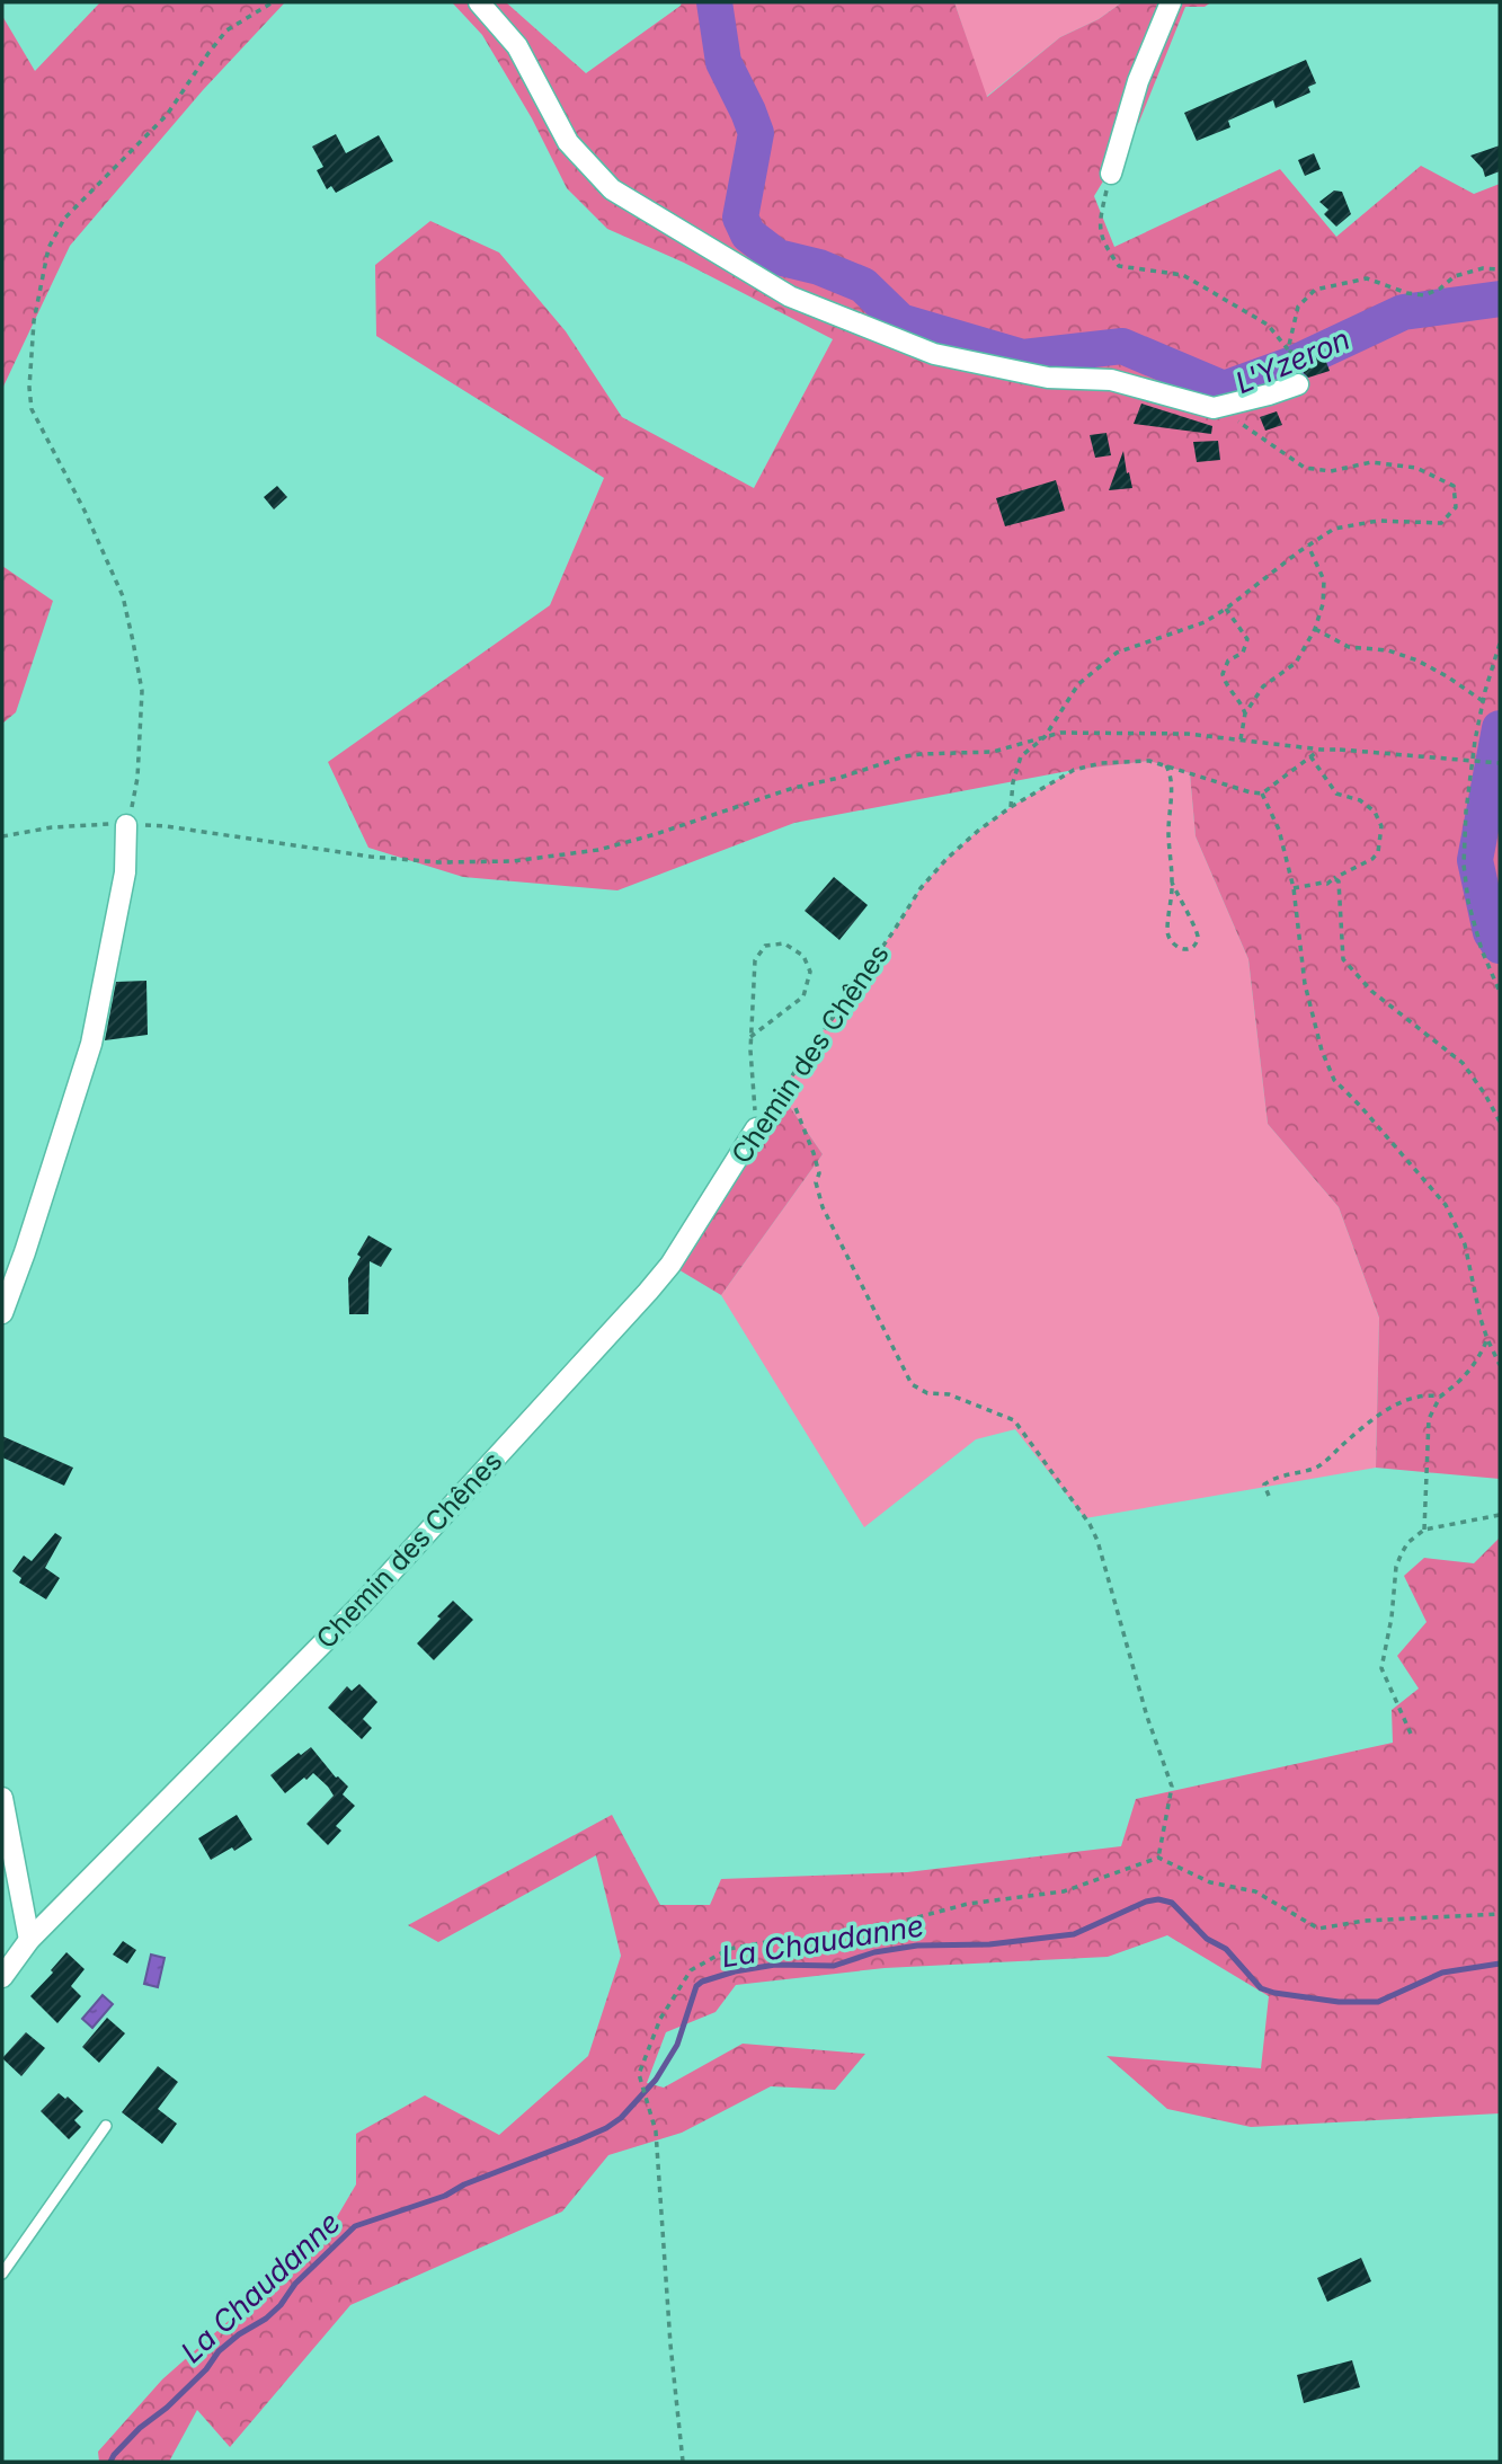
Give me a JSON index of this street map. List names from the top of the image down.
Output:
{
  "streets": {
    "street": ["Chemin des Chênes"]
  },
  "water": ["L'Yzeron", "La Chaudanne"]
}
